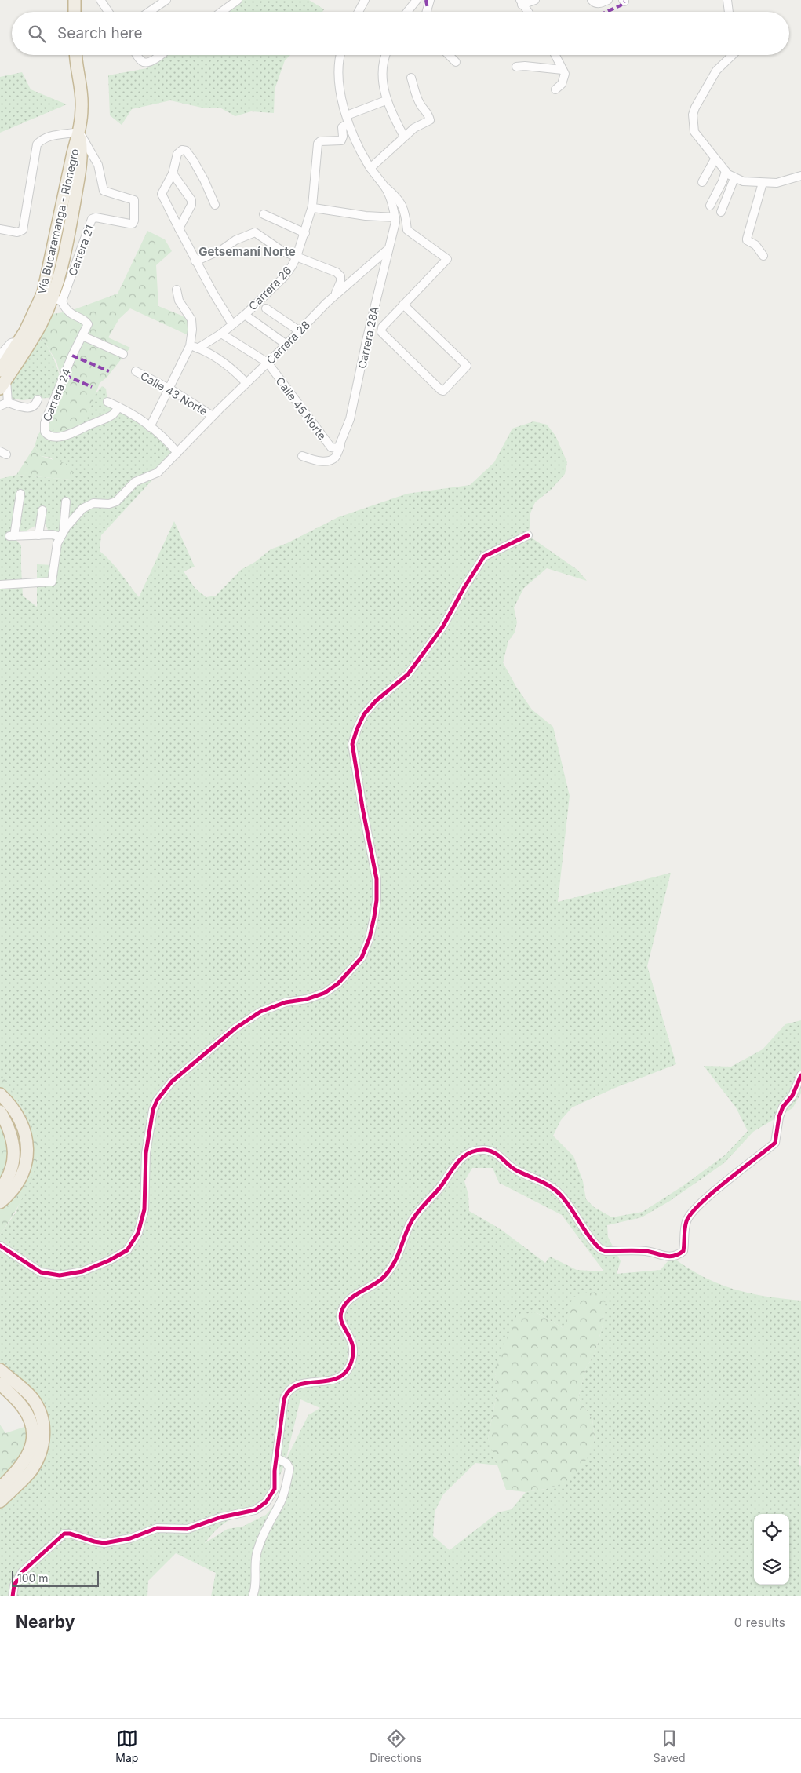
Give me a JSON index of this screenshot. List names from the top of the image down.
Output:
{
  "streets": {
    "highway": ["Vía Bucaramanga - Rionegro"],
    "street": [
      "Carrera 21",
      "Carrera 26",
      "Carrera 28A",
      "Carrera 28",
      "Calle 43 Norte",
      "Carrera 24",
      "Calle 45 Norte"
    ]
  },
  "crossings": [
    ["Vía Bucaramanga - Rionegro", "Carrera 21"],
    ["Vía Bucaramanga - Rionegro", "Carrera 24"],
    ["Carrera 21", "Carrera 24"],
    ["Carrera 28A", "Carrera 28"],
    ["Carrera 28A", "Calle 45 Norte"],
    ["Carrera 28", "Calle 43 Norte"],
    ["Carrera 28", "Calle 45 Norte"]
  ],
  "districts": ["Getsemaní Norte"],
  "scale_bar": "100 m",
  "page": {
    "search": "Search here",
    "scale": "100 m",
    "heading": ["Nearby", "0 results"],
    "nav": ["Map", "Directions", "Saved"]
  }
}
